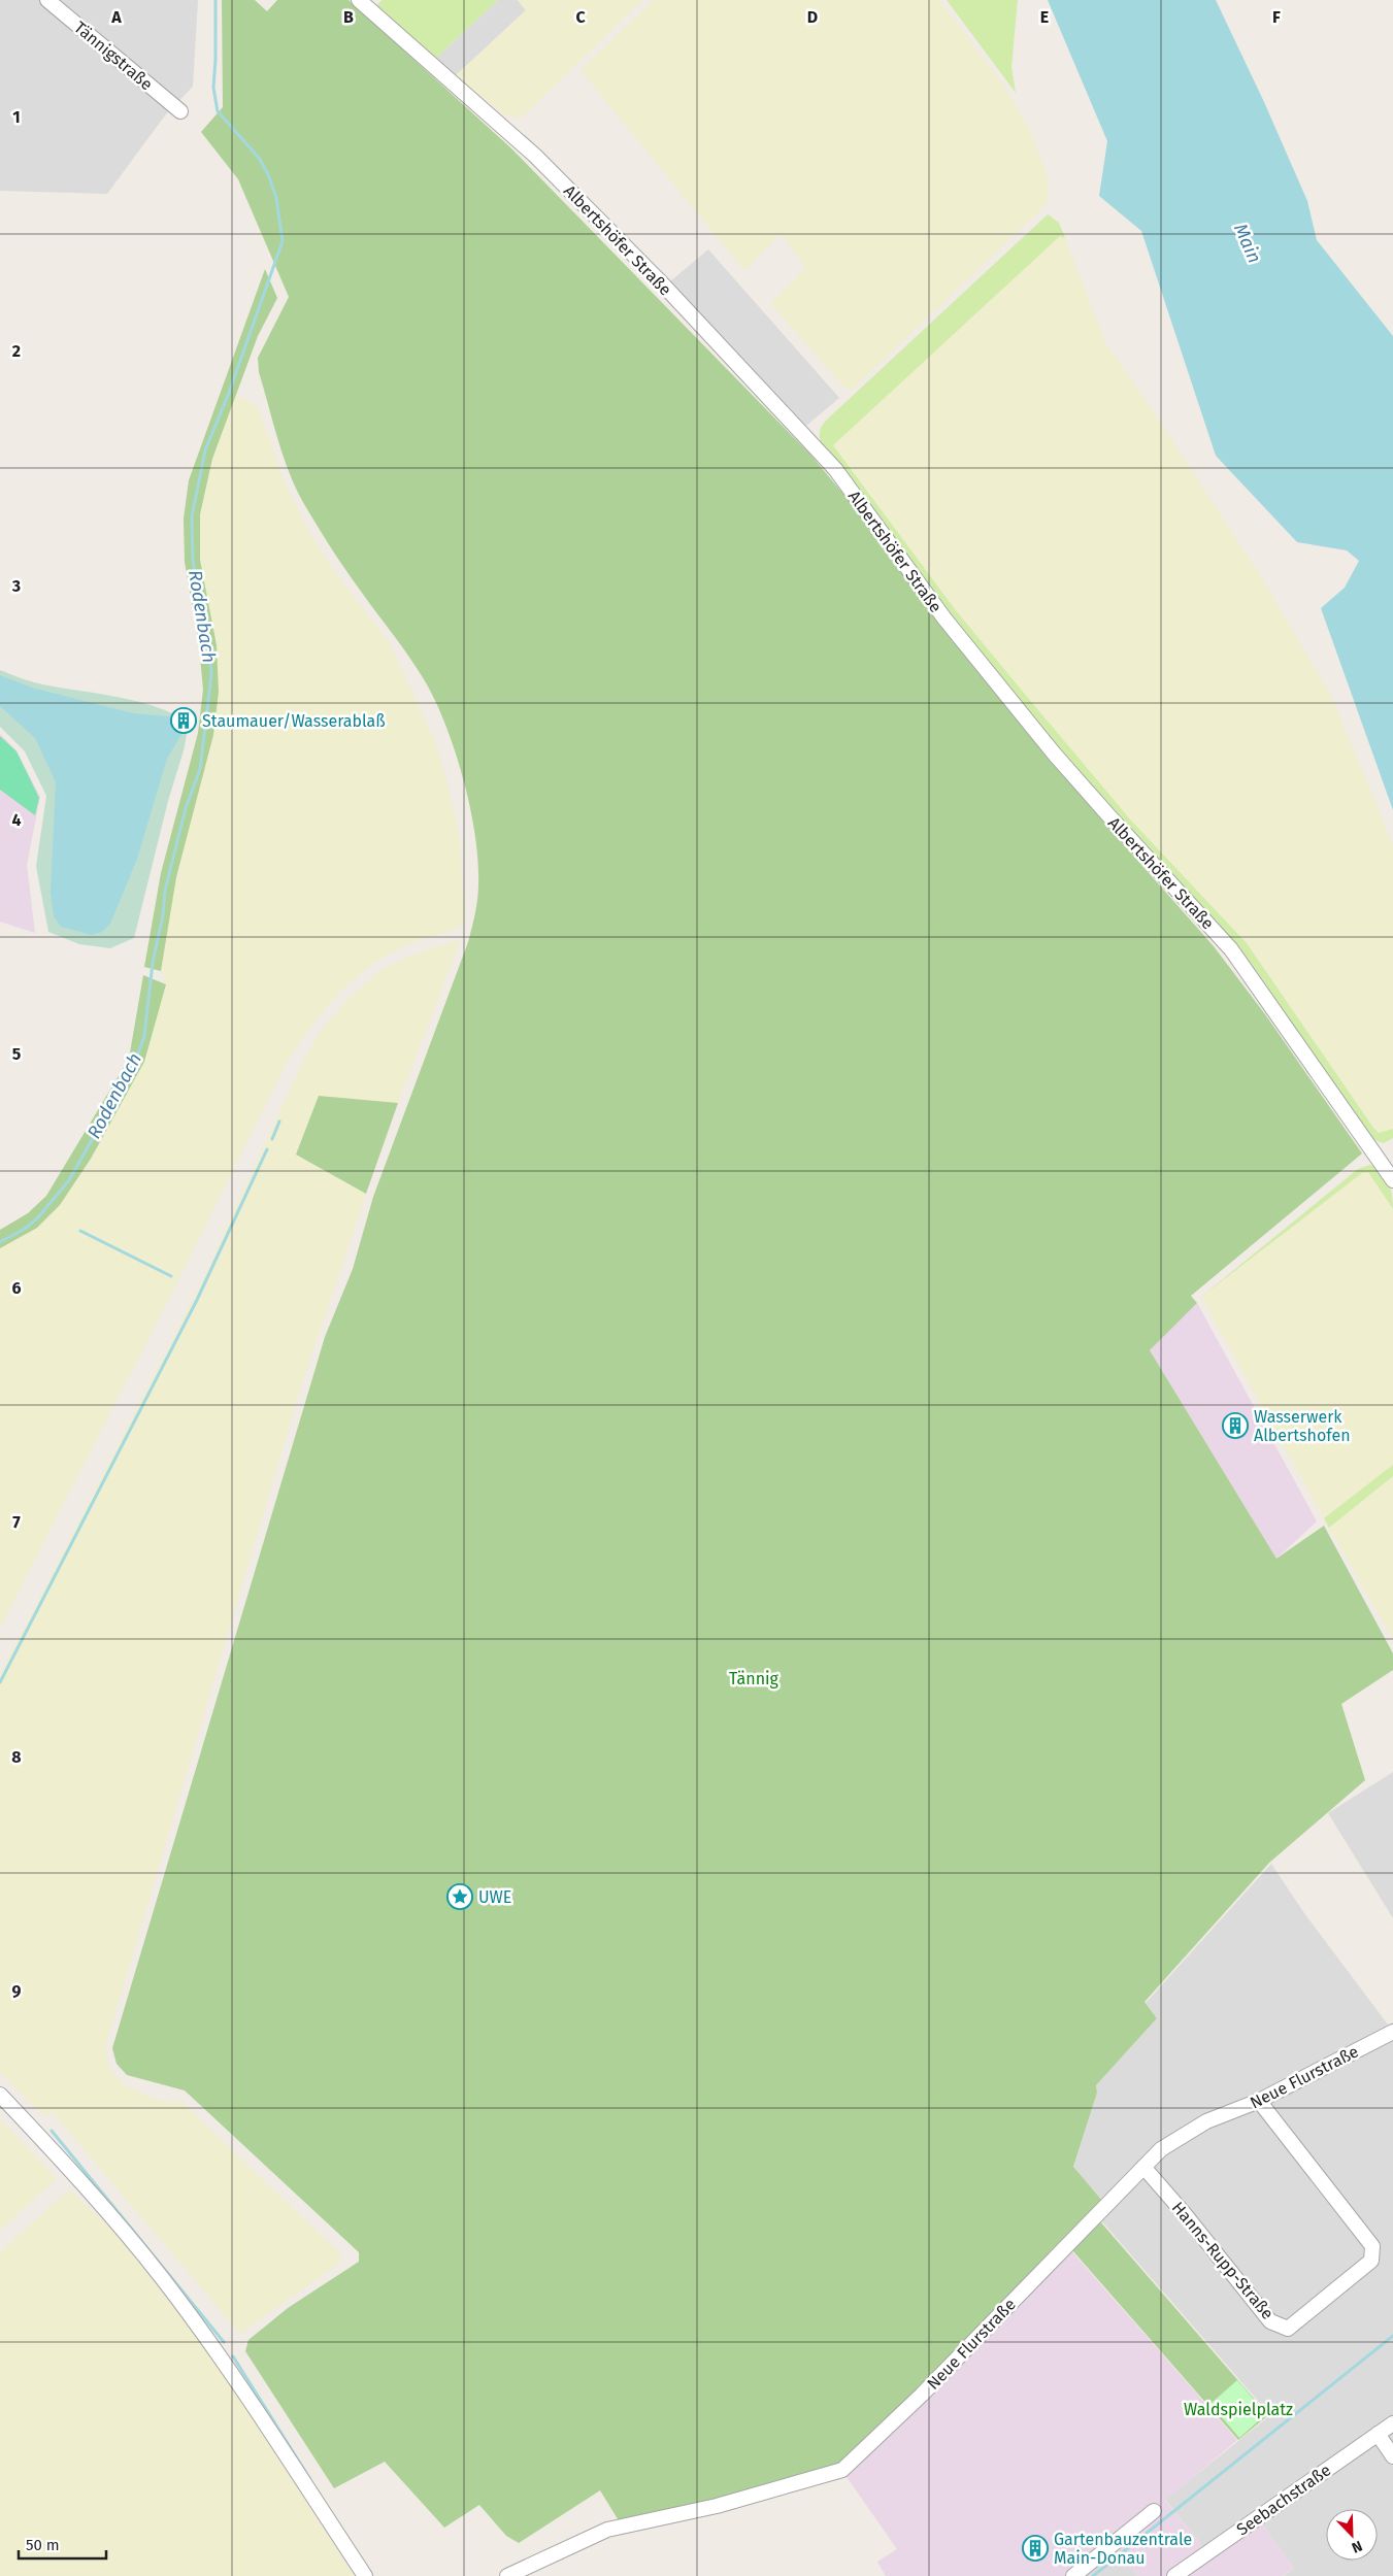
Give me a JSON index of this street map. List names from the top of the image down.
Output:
{
  "streets": {
    "street": [
      "Tännigstraße",
      "Albertshöfer Straße",
      "Neue Flurstraße",
      "Hanns-Rupp-Straße",
      "Seebachstraße"
    ]
  },
  "crossings": [
    ["Neue Flurstraße", "Hanns-Rupp-Straße"]
  ],
  "water": ["Main", "Rodenbach"],
  "parks": ["Tännig", "Waldspielplatz"],
  "places": {
    "building": ["Staumauer/Wasserablaß", "Wasserwerk Albertshofen", "Gartenbauzentrale Main-Donau"],
    "place": ["UWE"]
  },
  "scale_bar": "50 m",
  "north": "bottom right",
  "grid": {
    "columns": [
      "A",
      "B",
      "C",
      "D",
      "E",
      "F"
    ],
    "rows": [
      "1",
      "2",
      "3",
      "4",
      "5",
      "6",
      "7",
      "8",
      "9"
    ]
  }
}
